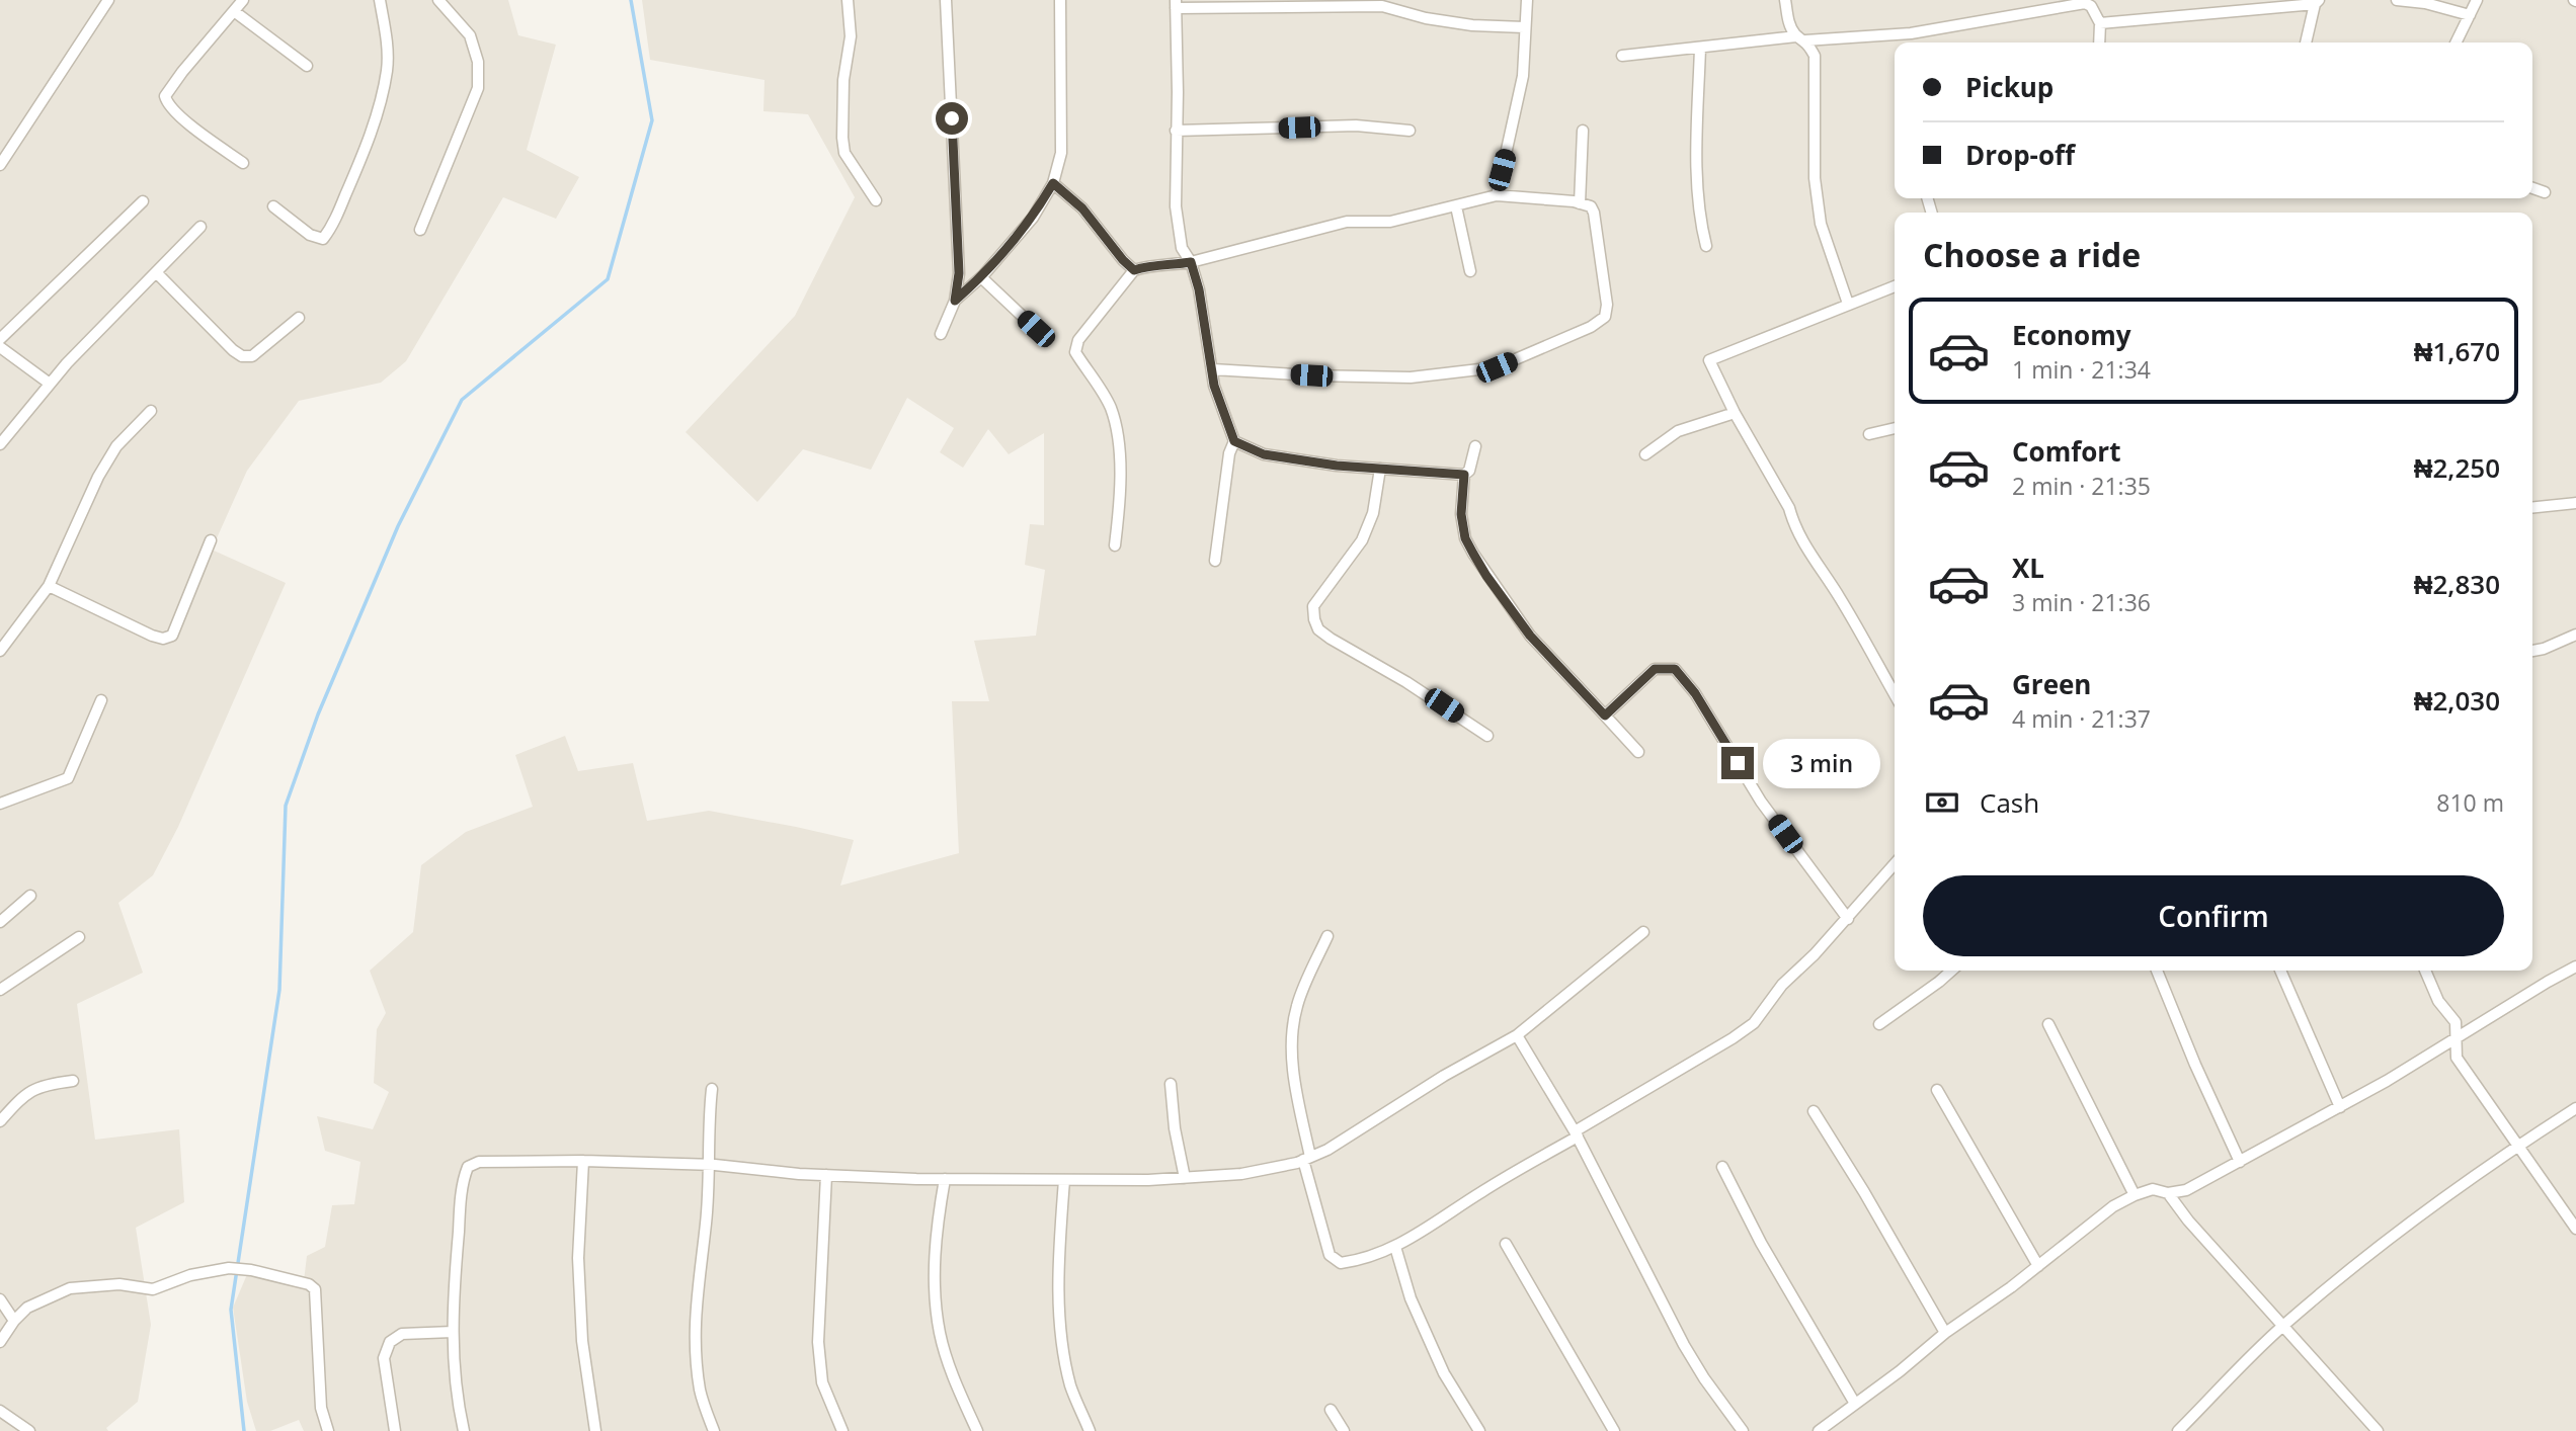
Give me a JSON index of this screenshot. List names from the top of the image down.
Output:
{
  "page": {
    "banner": ["Pickup", "Drop-off"],
    "heading": "Choose a ride",
    "list": [
      {
        "name": "Economy",
        "note": "1 min · 21:34",
        "value": "₦1,670"
      },
      {
        "name": "Comfort",
        "note": "2 min · 21:35",
        "value": "₦2,250"
      },
      {
        "name": "XL",
        "note": "3 min · 21:36",
        "value": "₦2,830"
      },
      {
        "name": "Green",
        "note": "4 min · 21:37",
        "value": "₦2,030"
      }
    ],
    "bubble": "3 min",
    "pay": ["Cash", "810 m"],
    "buttons": "Confirm"
  }
}
